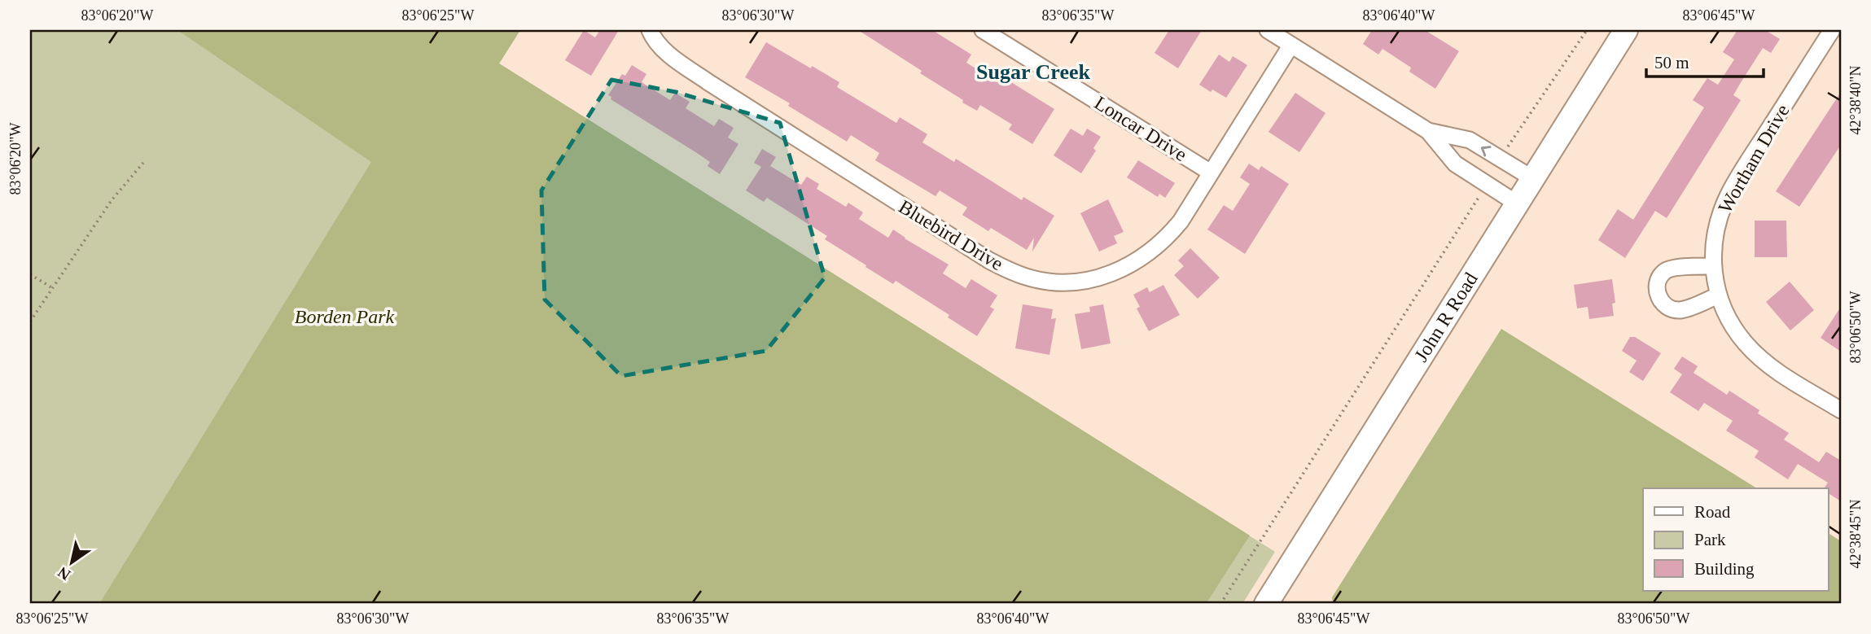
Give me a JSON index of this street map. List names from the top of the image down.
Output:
{
  "streets": {
    "main road": ["John R Road"],
    "street": ["Loncar Drive", "Wortham Drive", "Bluebird Drive"]
  },
  "crossings": [
    ["Loncar Drive", "Bluebird Drive"]
  ],
  "districts": ["Sugar Creek"],
  "parks": ["Borden Park"],
  "legend": ["Road", "Park", "Building"],
  "scale_bar": "50 m",
  "north": "bottom left",
  "coordinates": [
    "83°06'20\"W",
    "83°06'25\"W",
    "83°06'30\"W",
    "83°06'35\"W",
    "83°06'40\"W",
    "83°06'45\"W",
    "42°38'40\"N",
    "83°06'50\"W",
    "42°38'45\"N"
  ]
}
